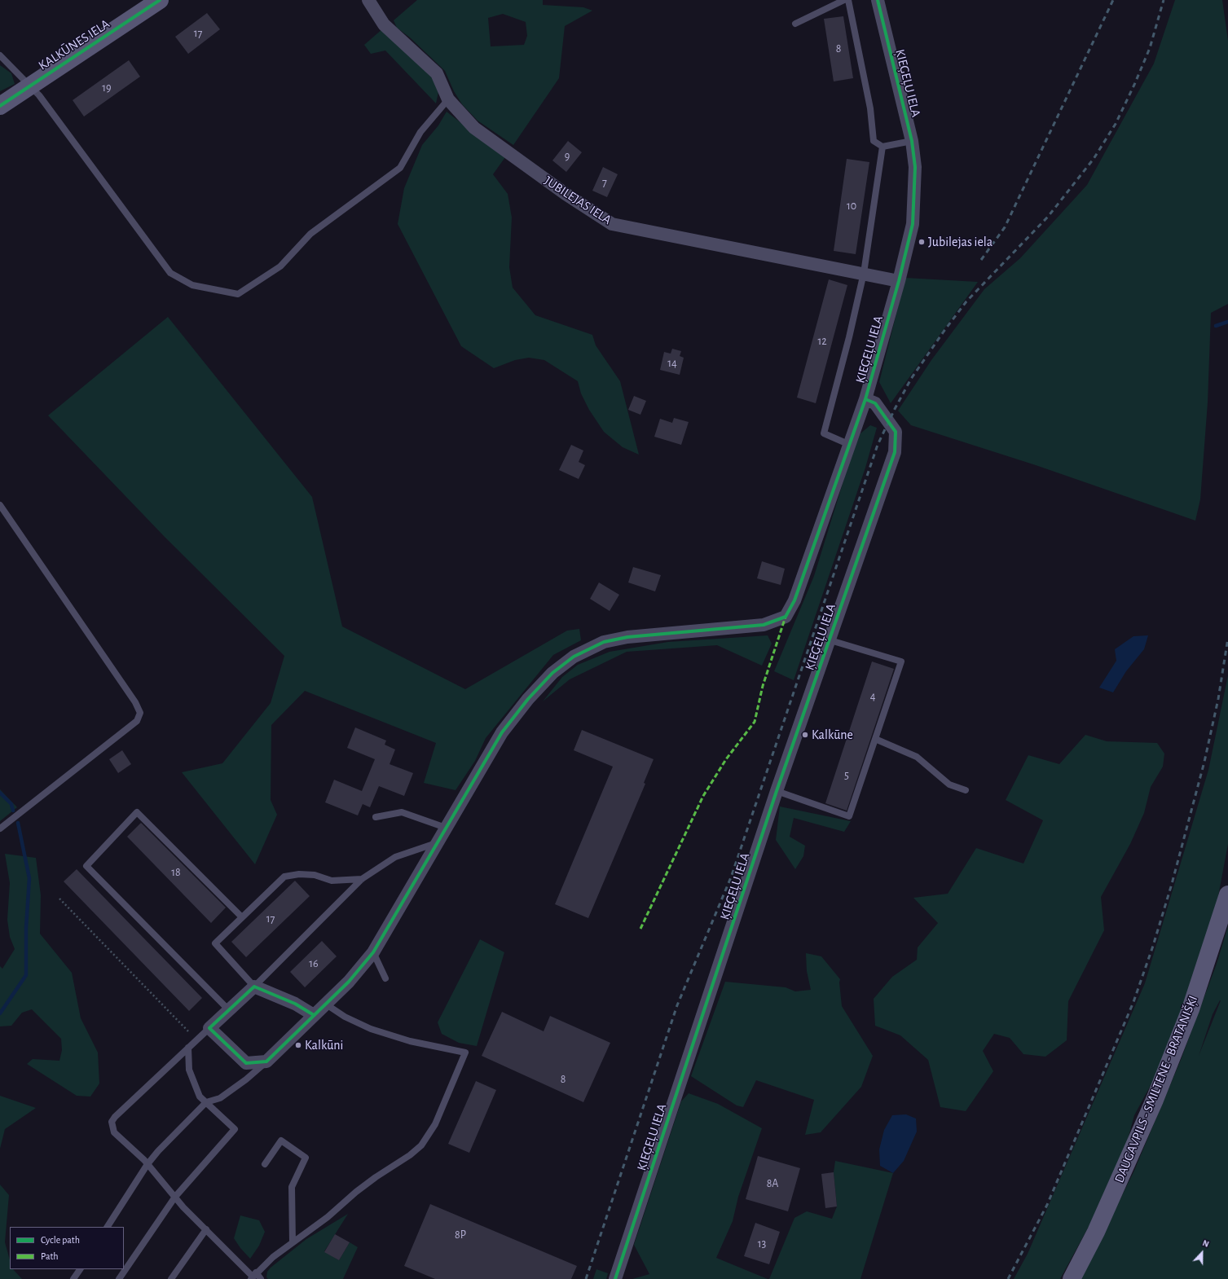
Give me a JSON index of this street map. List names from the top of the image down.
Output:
{
  "streets": {
    "main road": ["KALKŪNES IELA", "DAUGAVPILS - SMILTENE - BRATANIŠĶI"],
    "street": ["ĶIEĢEĻU IELA", "JUBILEJAS IELA"]
  },
  "crossings": [
    ["ĶIEĢEĻU IELA", "JUBILEJAS IELA"]
  ],
  "places": ["Jubilejas iela", "Kalkūne", "Kalkūni"],
  "house_numbers": [
    "17",
    "8",
    "19",
    "9",
    "7",
    "10",
    "12",
    "14",
    "4",
    "5",
    "18",
    "17",
    "16",
    "8",
    "8A",
    "8P",
    "13"
  ],
  "legend": ["Cycle path", "Path"],
  "north": "top"
}
